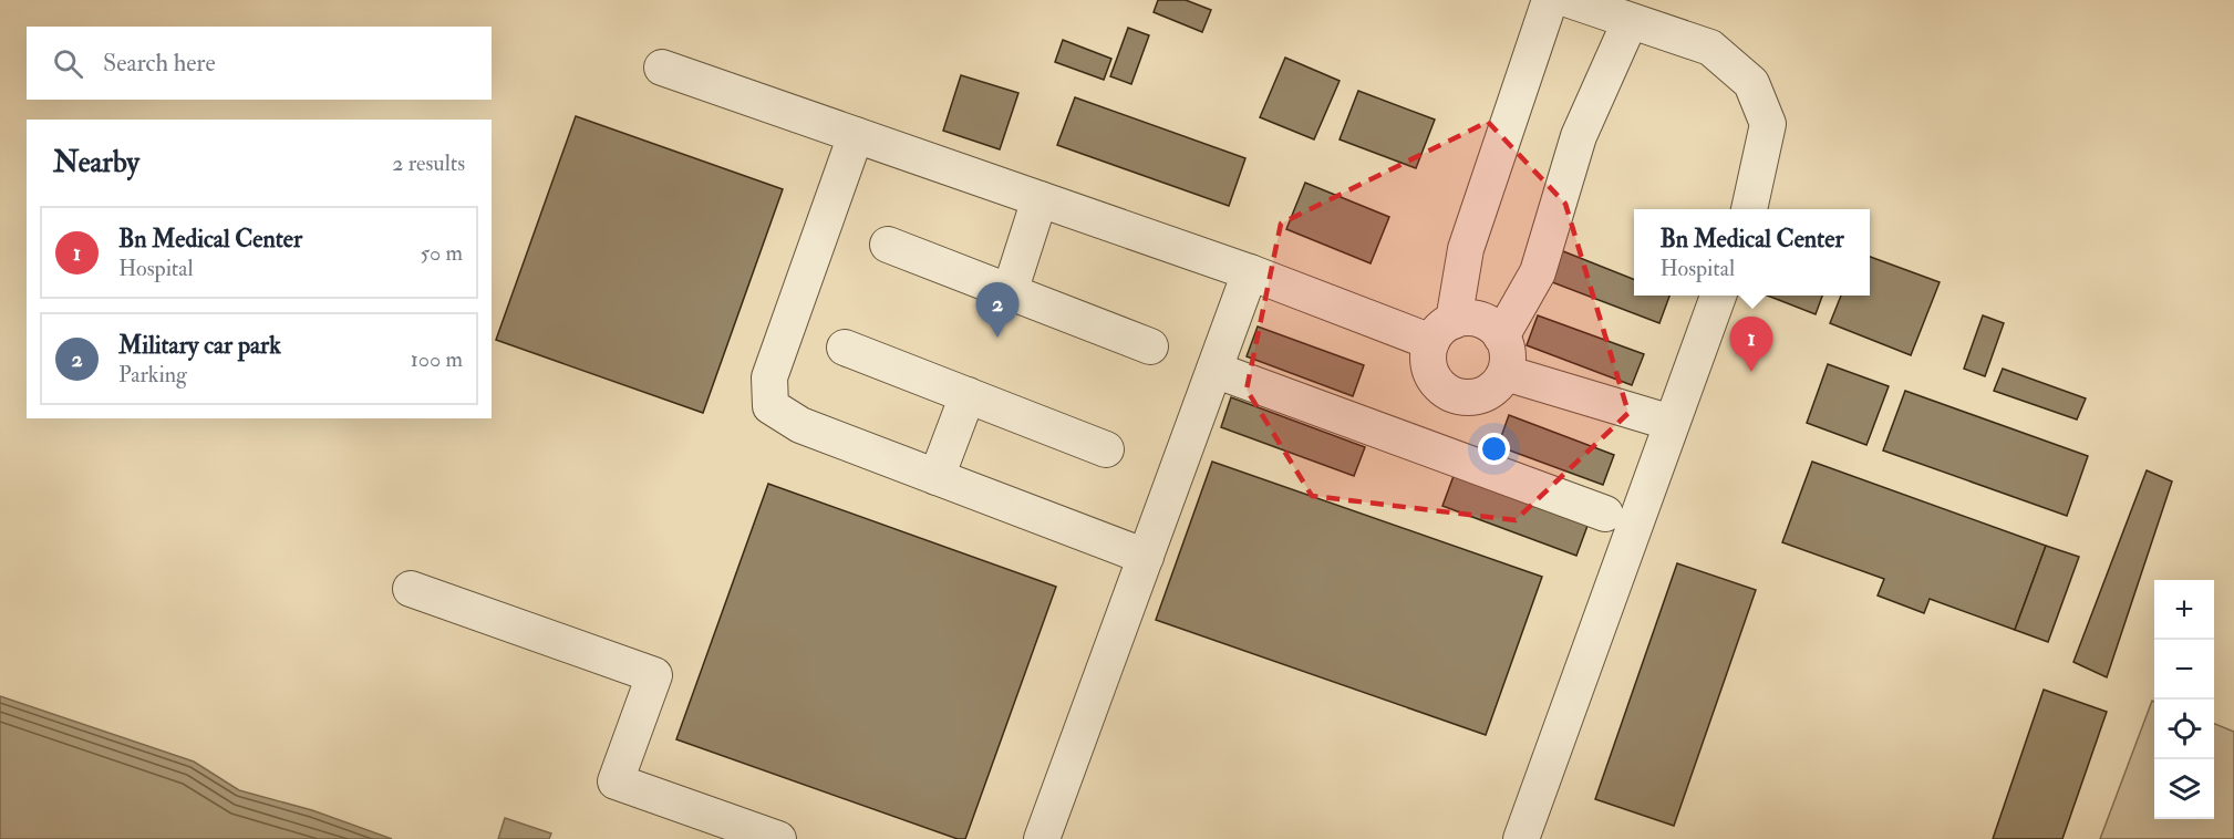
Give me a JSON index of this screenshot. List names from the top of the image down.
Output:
{
  "page": {
    "search": "Search here",
    "heading": ["Nearby", "2 results"],
    "list": [
      {
        "mark": "1",
        "name": "Bn Medical Center",
        "note": "Hospital",
        "value": "50 m"
      },
      {
        "mark": "2",
        "name": "Military car park",
        "note": "Parking",
        "value": "100 m"
      }
    ],
    "popup": ["Bn Medical Center", "Hospital"],
    "pins": ["2", "1"],
    "map_buttons": ["+", "−"]
  }
}
